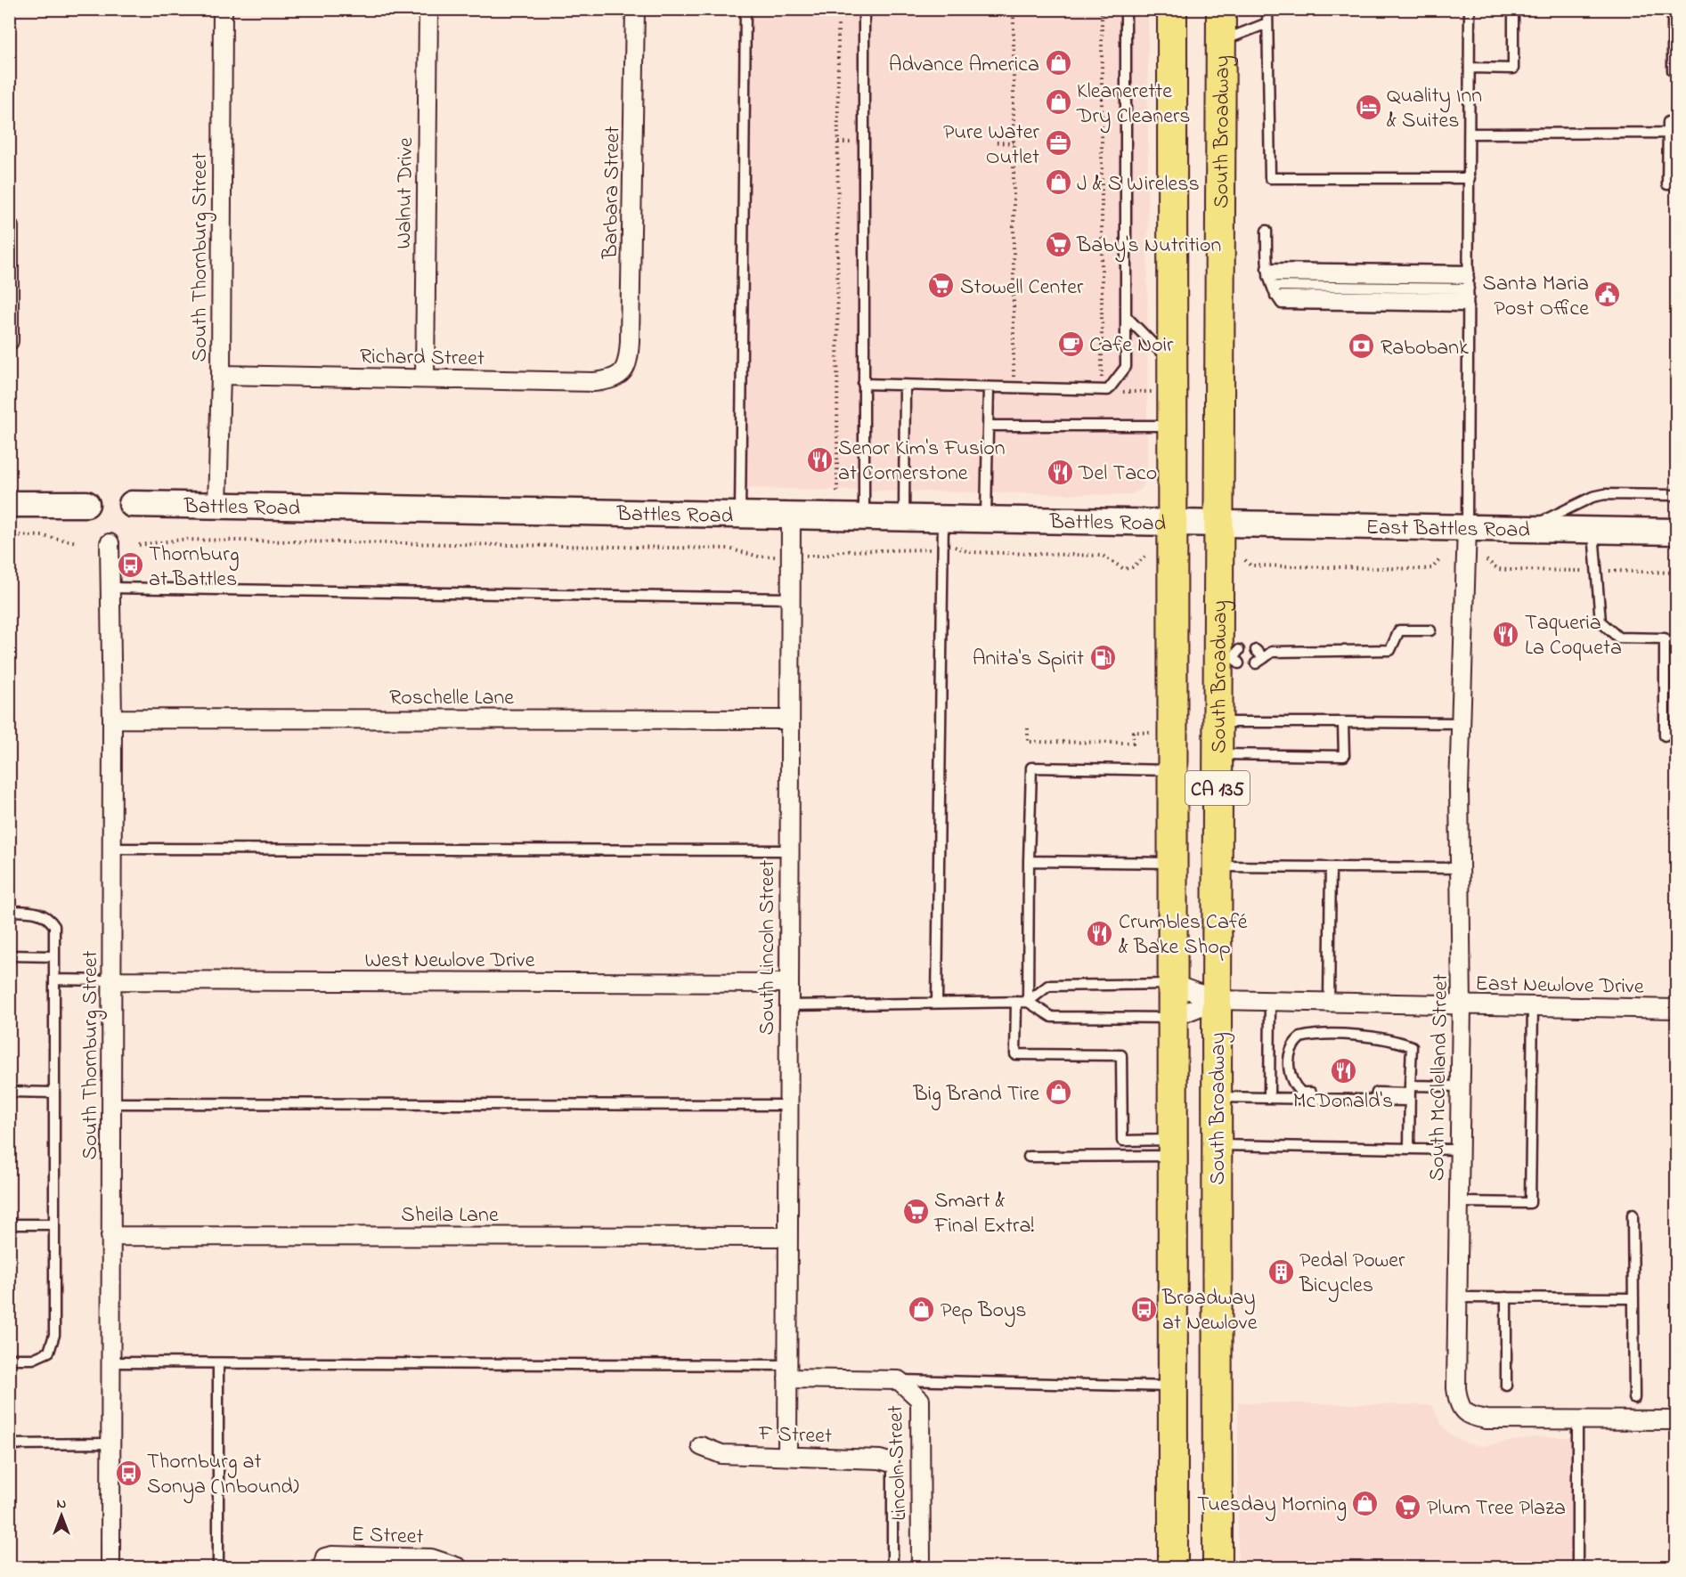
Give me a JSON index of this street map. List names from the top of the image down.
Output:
{
  "streets": {
    "main road": ["South Broadway", "CA 135"],
    "street": [
      "Barbara Street",
      "Walnut Drive",
      "South Thornburg Street",
      "Richard Street",
      "Battles Road",
      "East Battles Road",
      "Roschelle Lane",
      "South Lincoln Street",
      "West Newlove Drive",
      "East Newlove Drive",
      "South McClelland Street",
      "Sheila Lane",
      "F Street",
      "Lincoln Street",
      "E Street"
    ]
  },
  "crossings": [
    ["South Broadway", "Battles Road"],
    ["South Broadway", "East Battles Road"],
    ["South Broadway", "East Newlove Drive"],
    ["Barbara Street", "Richard Street"],
    ["Walnut Drive", "Richard Street"],
    ["South Thornburg Street", "Richard Street"],
    ["South Thornburg Street", "Battles Road"],
    ["South Thornburg Street", "Roschelle Lane"],
    ["South Thornburg Street", "West Newlove Drive"],
    ["South Thornburg Street", "Sheila Lane"],
    ["Battles Road", "East Battles Road"],
    ["Battles Road", "South Lincoln Street"],
    ["East Battles Road", "South McClelland Street"],
    ["Roschelle Lane", "South Lincoln Street"],
    ["South Lincoln Street", "West Newlove Drive"],
    ["South Lincoln Street", "Sheila Lane"],
    ["South Lincoln Street", "F Street"],
    ["South Lincoln Street", "Lincoln Street"],
    ["East Newlove Drive", "South McClelland Street"]
  ],
  "places": {
    "shop": [
      "Advance America",
      "Kleanerette Dry Cleaners",
      "J & S Wireless",
      "Big Brand Tire",
      "Pep Boys",
      "Tuesday Morning"
    ],
    "hotel": ["Quality Inn & Suites"],
    "office": ["Pure Water Outlet"],
    "supermarket": [
      "Baby's Nutrition",
      "Stowell Center",
      "Smart & Final Extra!",
      "Plum Tree Plaza"
    ],
    "public building": ["Santa Maria Post Office"],
    "cafe": ["Cafe Noir"],
    "bank": ["Rabobank"],
    "restaurant": [
      "Senor Kim's Fusion at Cornerstone",
      "Del Taco",
      "Taqueria La Coqueta",
      "Crumbles Café & Bake Shop",
      "McDonald's"
    ],
    "bus stop": ["Thornburg at Battles", "Broadway at Newlove", "Thornburg at Sonya (Inbound)"],
    "fuel station": ["Anita's Spirit"],
    "building": ["Pedal Power Bicycles"]
  },
  "north": "top"
}
